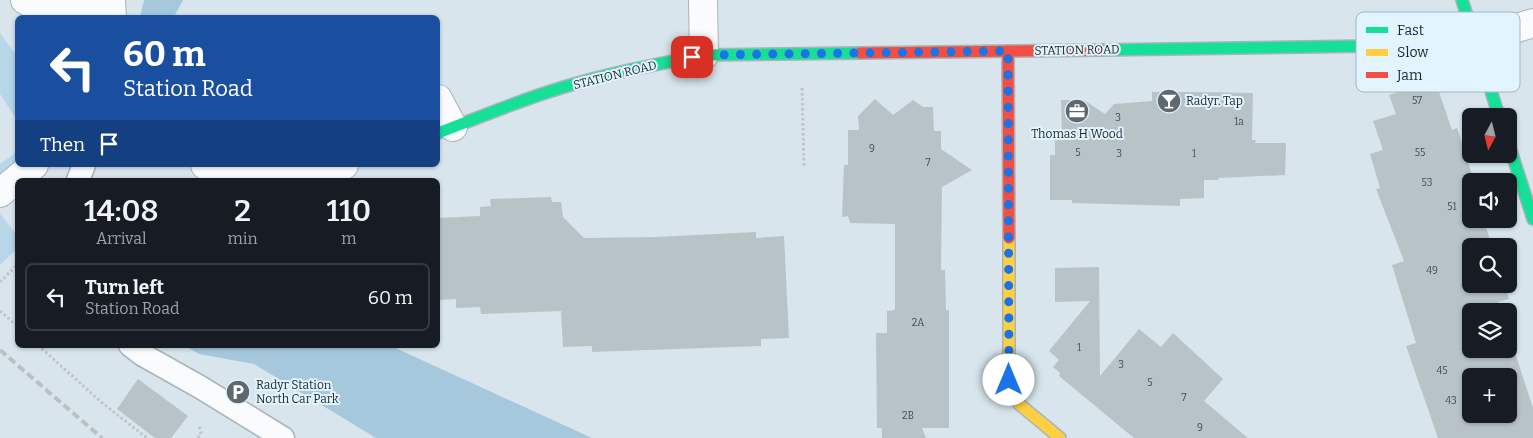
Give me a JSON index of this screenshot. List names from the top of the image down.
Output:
{
  "streets": {
    "street": ["STATION ROAD"]
  },
  "places": {
    "bar": ["Radyr. Tap"],
    "office": ["Thomas H Wood"],
    "parking": ["Radyr Station North Car Park"]
  },
  "house_numbers": [
    "57",
    "3",
    "1a",
    "9",
    "5",
    "55",
    "3",
    "1",
    "7",
    "53",
    "51",
    "49",
    "2A",
    "1",
    "3",
    "45",
    "5",
    "7",
    "43",
    "2B",
    "9"
  ],
  "legend": ["Fast", "Slow", "Jam"],
  "north": "bottom",
  "page": {
    "turn": ["60 m", "Station Road"],
    "map_buttons": "+",
    "then": "Then",
    "eta": [
      "14:08",
      "Arrival",
      "2",
      "min",
      "110",
      "m"
    ],
    "list": [
      {
        "name": "Turn left",
        "note": "Station Road",
        "value": "60 m"
      }
    ]
  }
}
